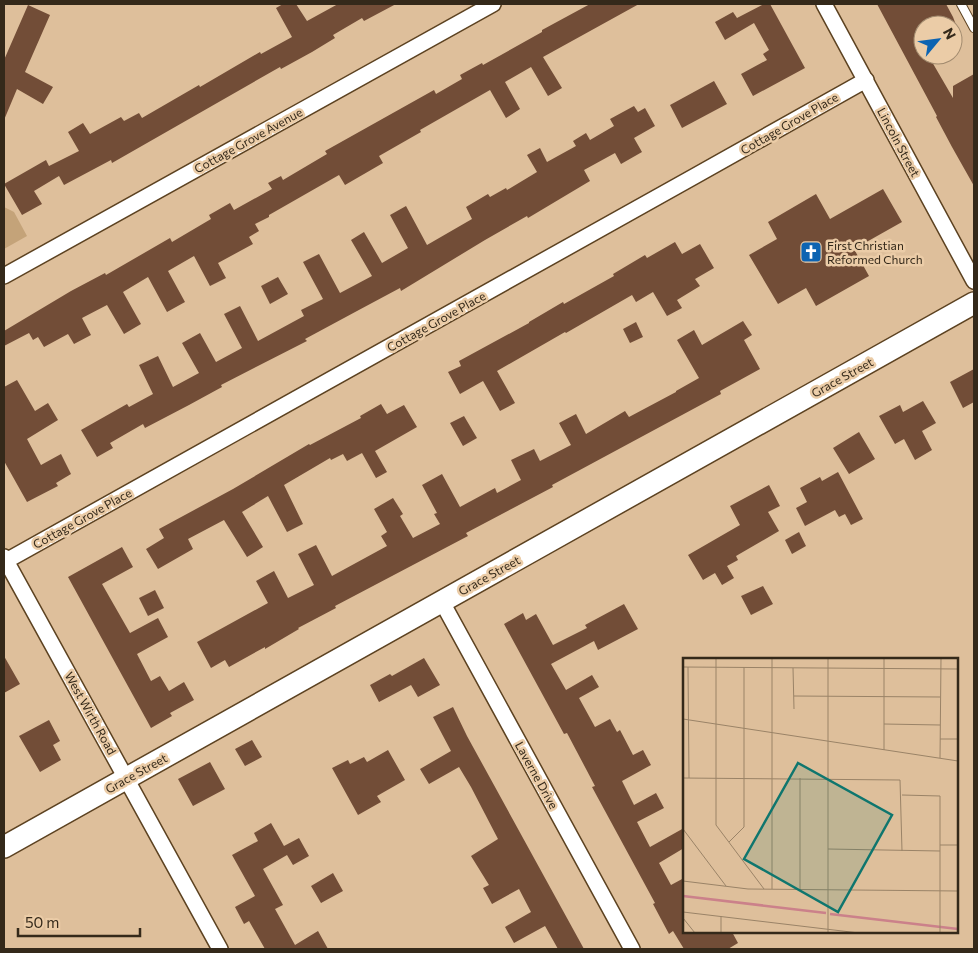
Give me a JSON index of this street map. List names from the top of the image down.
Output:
{
  "streets": {
    "street": [
      "Cottage Grove Place",
      "Cottage Grove Avenue",
      "Lincoln Street",
      "Grace Street",
      "West Wirth Road",
      "Laverne Drive"
    ]
  },
  "crossings": [
    ["Cottage Grove Place", "Lincoln Street"],
    ["Cottage Grove Place", "West Wirth Road"],
    ["Grace Street", "West Wirth Road"],
    ["Grace Street", "Laverne Drive"]
  ],
  "places": {
    "church": ["First Christian Reformed Church"]
  },
  "scale_bar": "50 m",
  "north": "top right"
}
